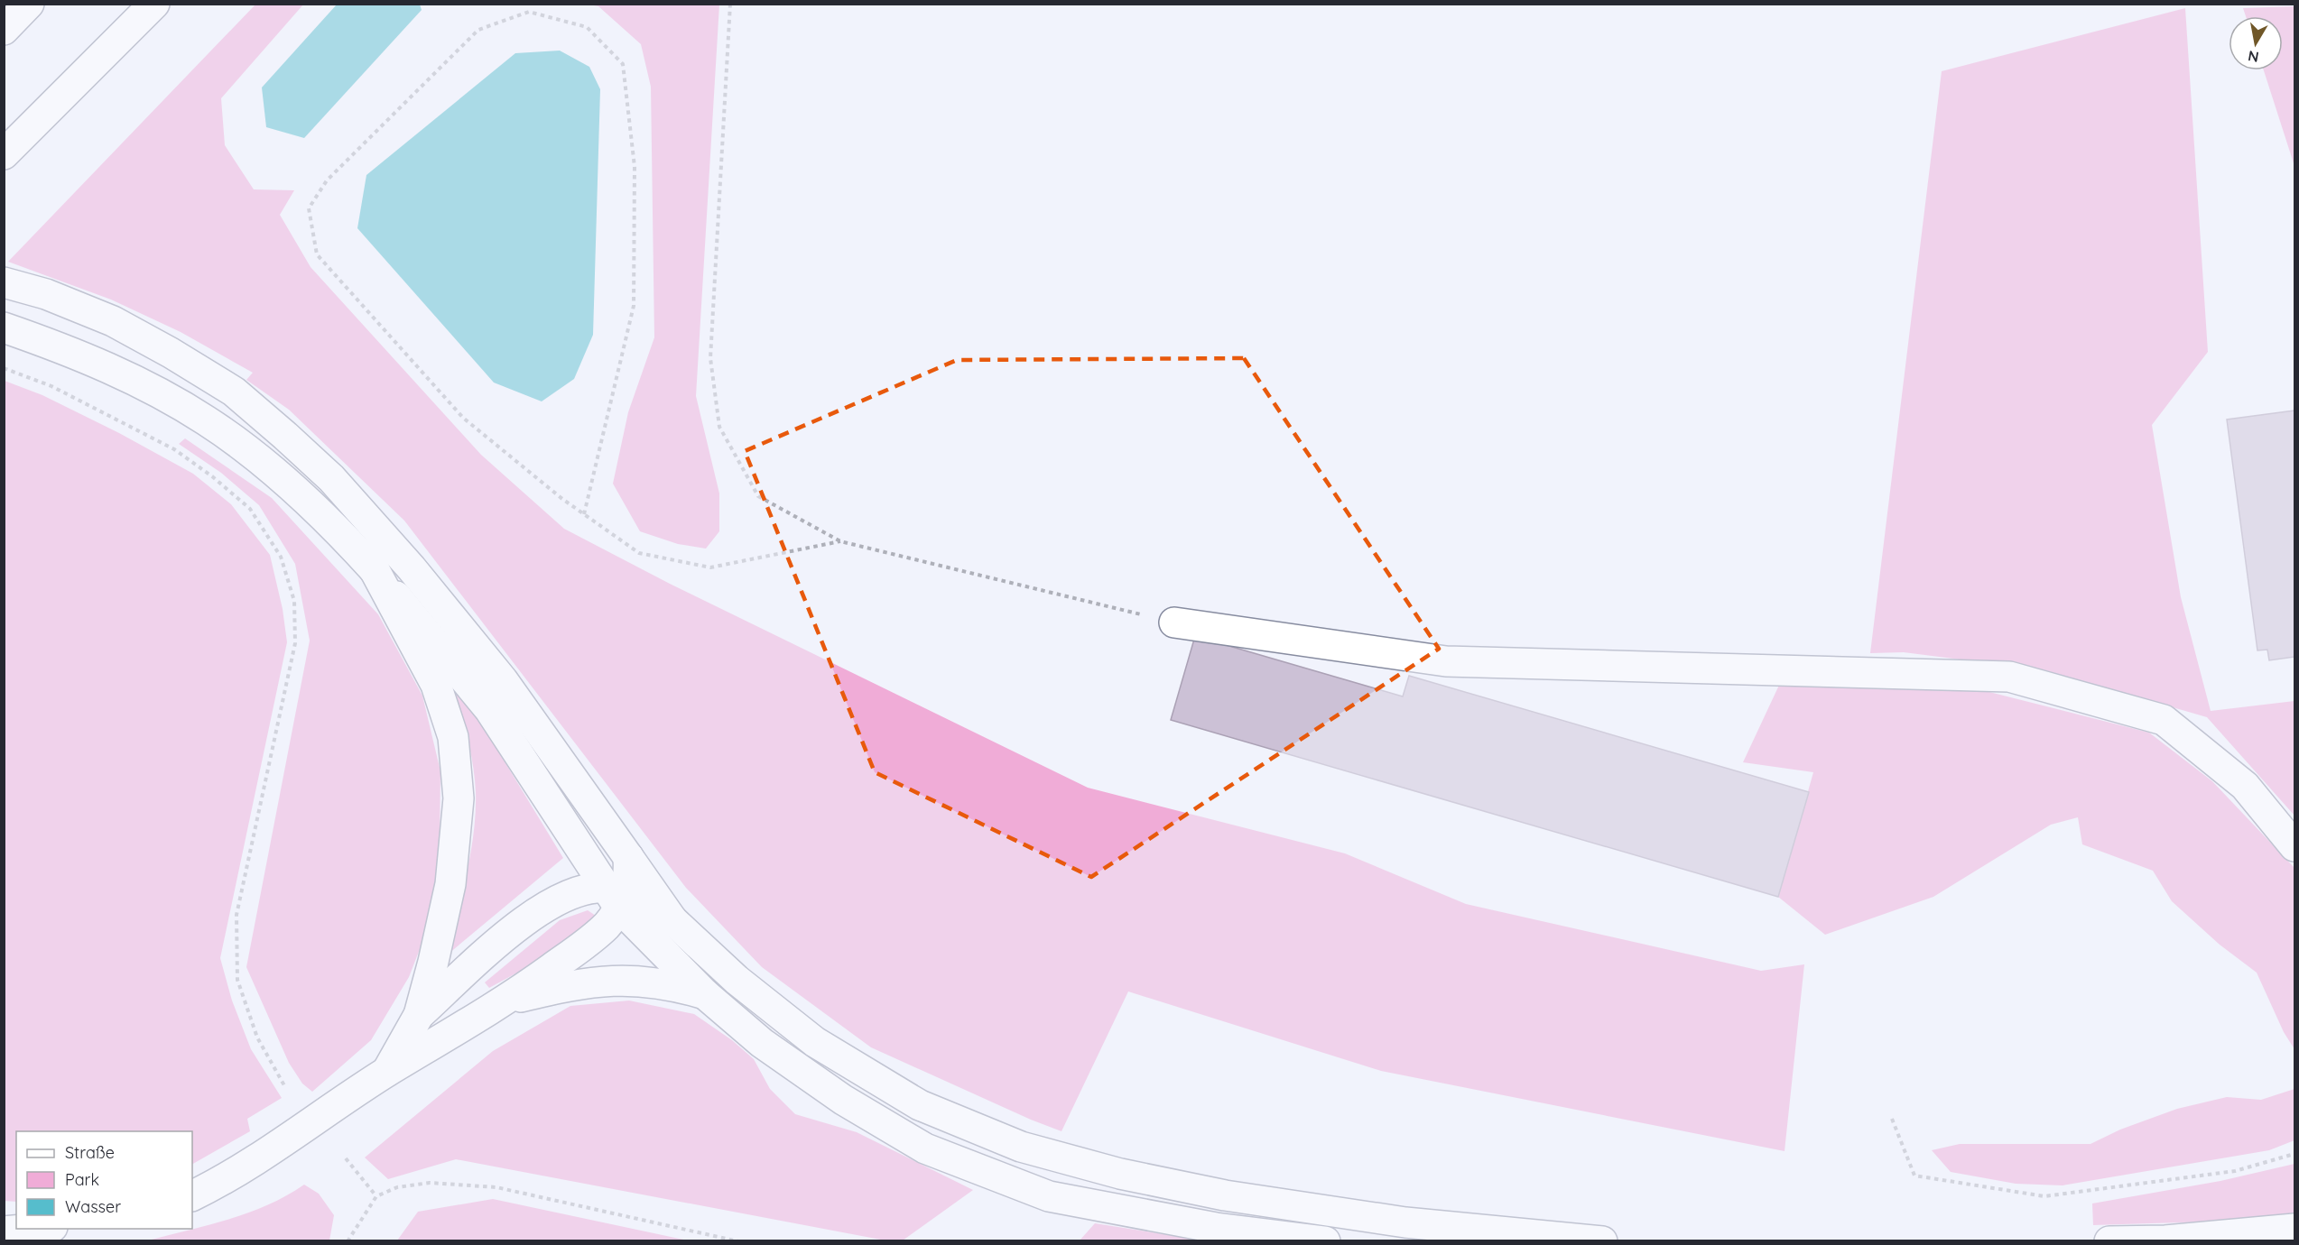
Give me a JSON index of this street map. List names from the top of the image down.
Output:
{
  "legend": ["Straße", "Park", "Wasser"],
  "north": "bottom"
}
